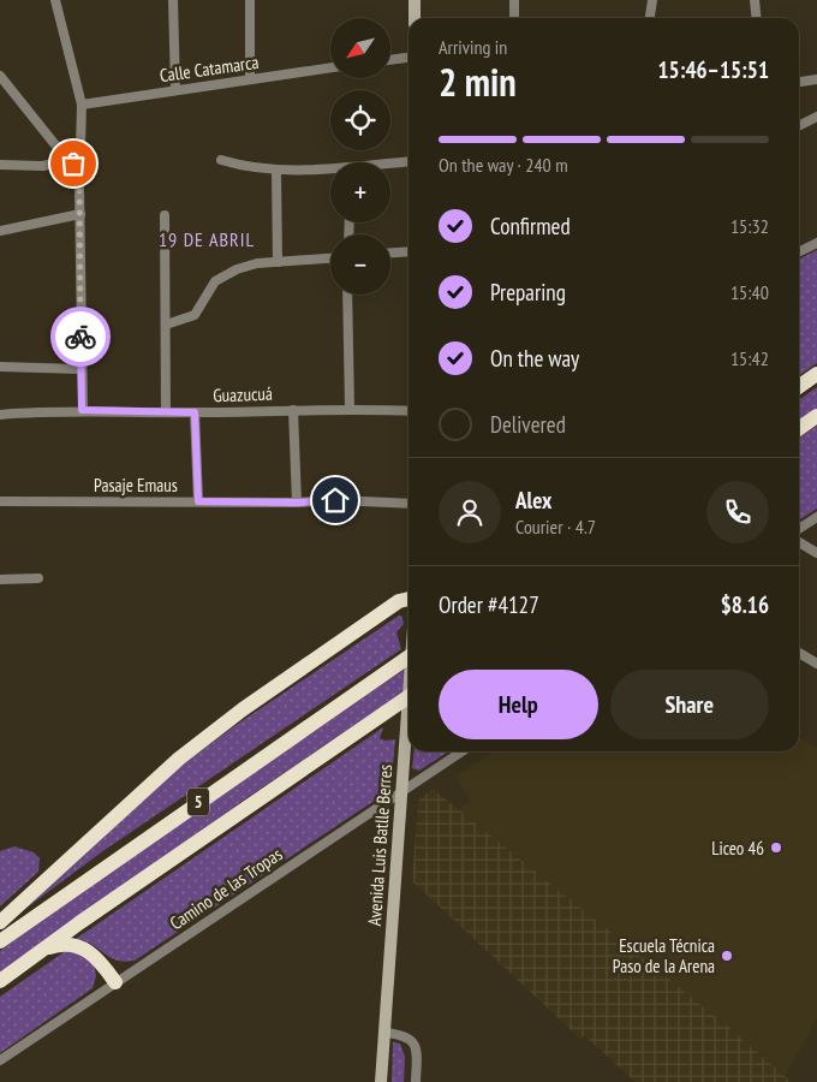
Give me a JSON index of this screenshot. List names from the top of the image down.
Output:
{
  "streets": {
    "highway": ["5"],
    "main road": ["Avenida Luis Batlle Berres"],
    "street": [
      "Calle Catamarca",
      "Guazucuá",
      "Pasaje Emaus",
      "Camino de las Tropas"
    ]
  },
  "crossings": [
    ["Avenida Luis Batlle Berres", "Camino de las Tropas"]
  ],
  "districts": ["19 DE ABRIL"],
  "places": ["Liceo 46", "Escuela Técnica Paso de la Arena"],
  "north": "bottom left",
  "page": {
    "map_buttons": ["+", "−"],
    "heading": ["2 min", "Arriving in", "15:46–15:51"],
    "panel": [
      "Alex",
      "Courier · 4.7",
      "Order #4127",
      "$8.16"
    ],
    "bar": "On the way · 240 m",
    "list": [
      ["Confirmed", "15:32"],
      ["Preparing", "15:40"],
      ["On the way", "15:42"],
      "Delivered"
    ],
    "buttons": ["Help", "Share"]
  }
}
